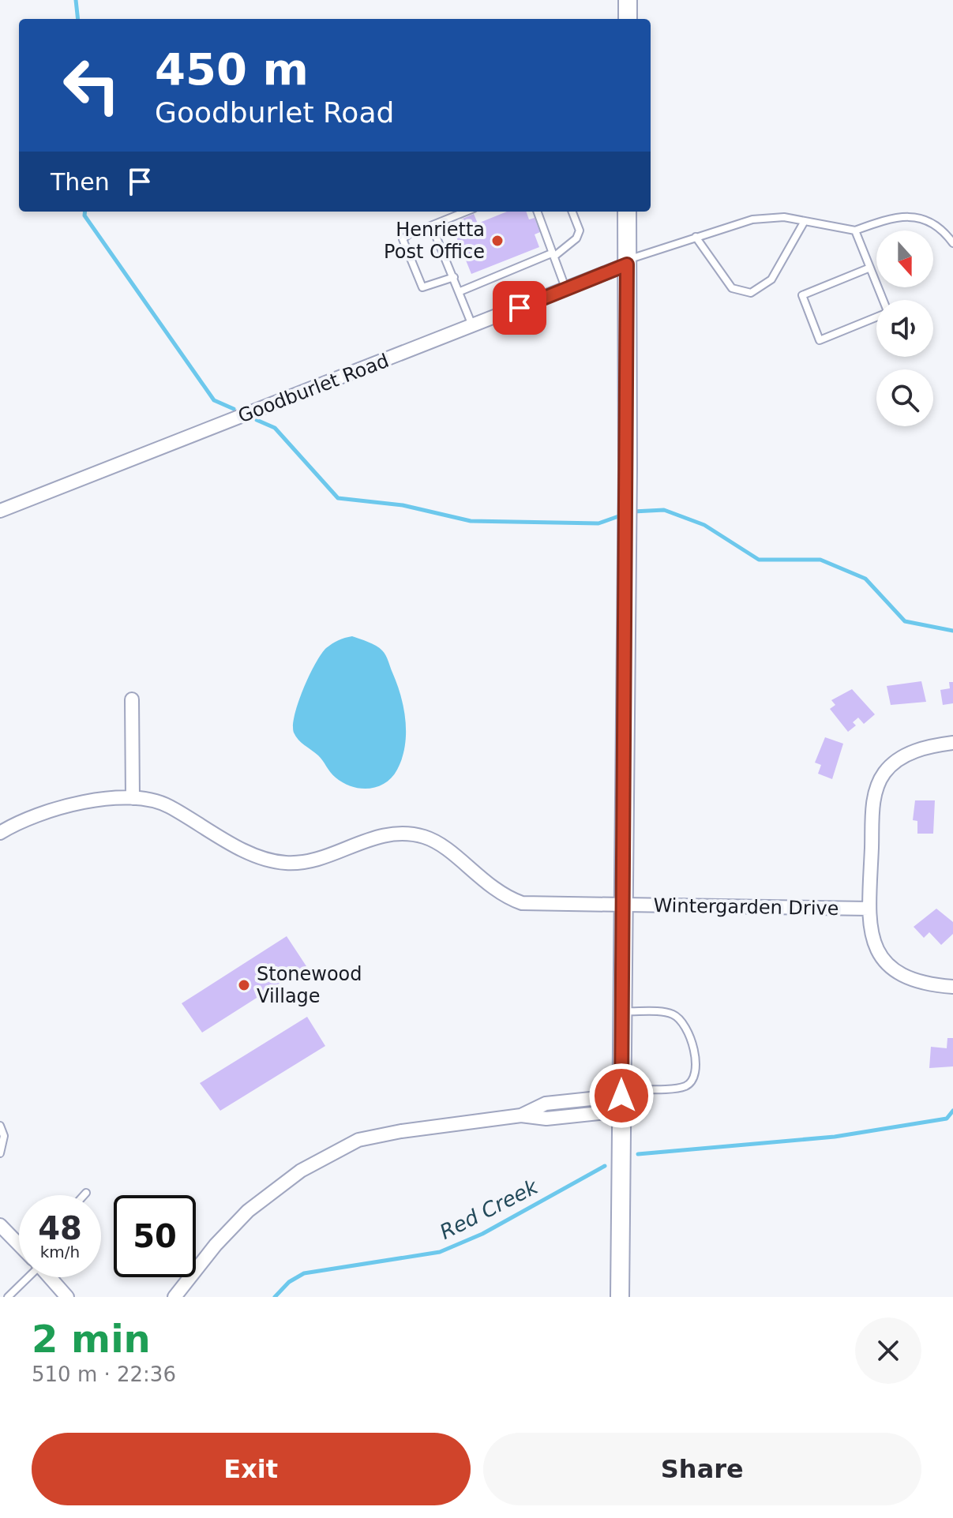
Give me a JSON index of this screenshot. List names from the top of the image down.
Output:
{
  "streets": {
    "street": ["Goodburlet Road", "Wintergarden Drive"]
  },
  "water": ["Red Creek"],
  "places": ["Henrietta Post Office", "Stonewood Village"],
  "north": "bottom",
  "page": {
    "turn": ["450 m", "Goodburlet Road"],
    "then": "Then",
    "speed": "48 km/h",
    "limit": "50",
    "heading": ["2 min", "510 m · 22:36"],
    "buttons": ["Exit", "Share"]
  }
}
